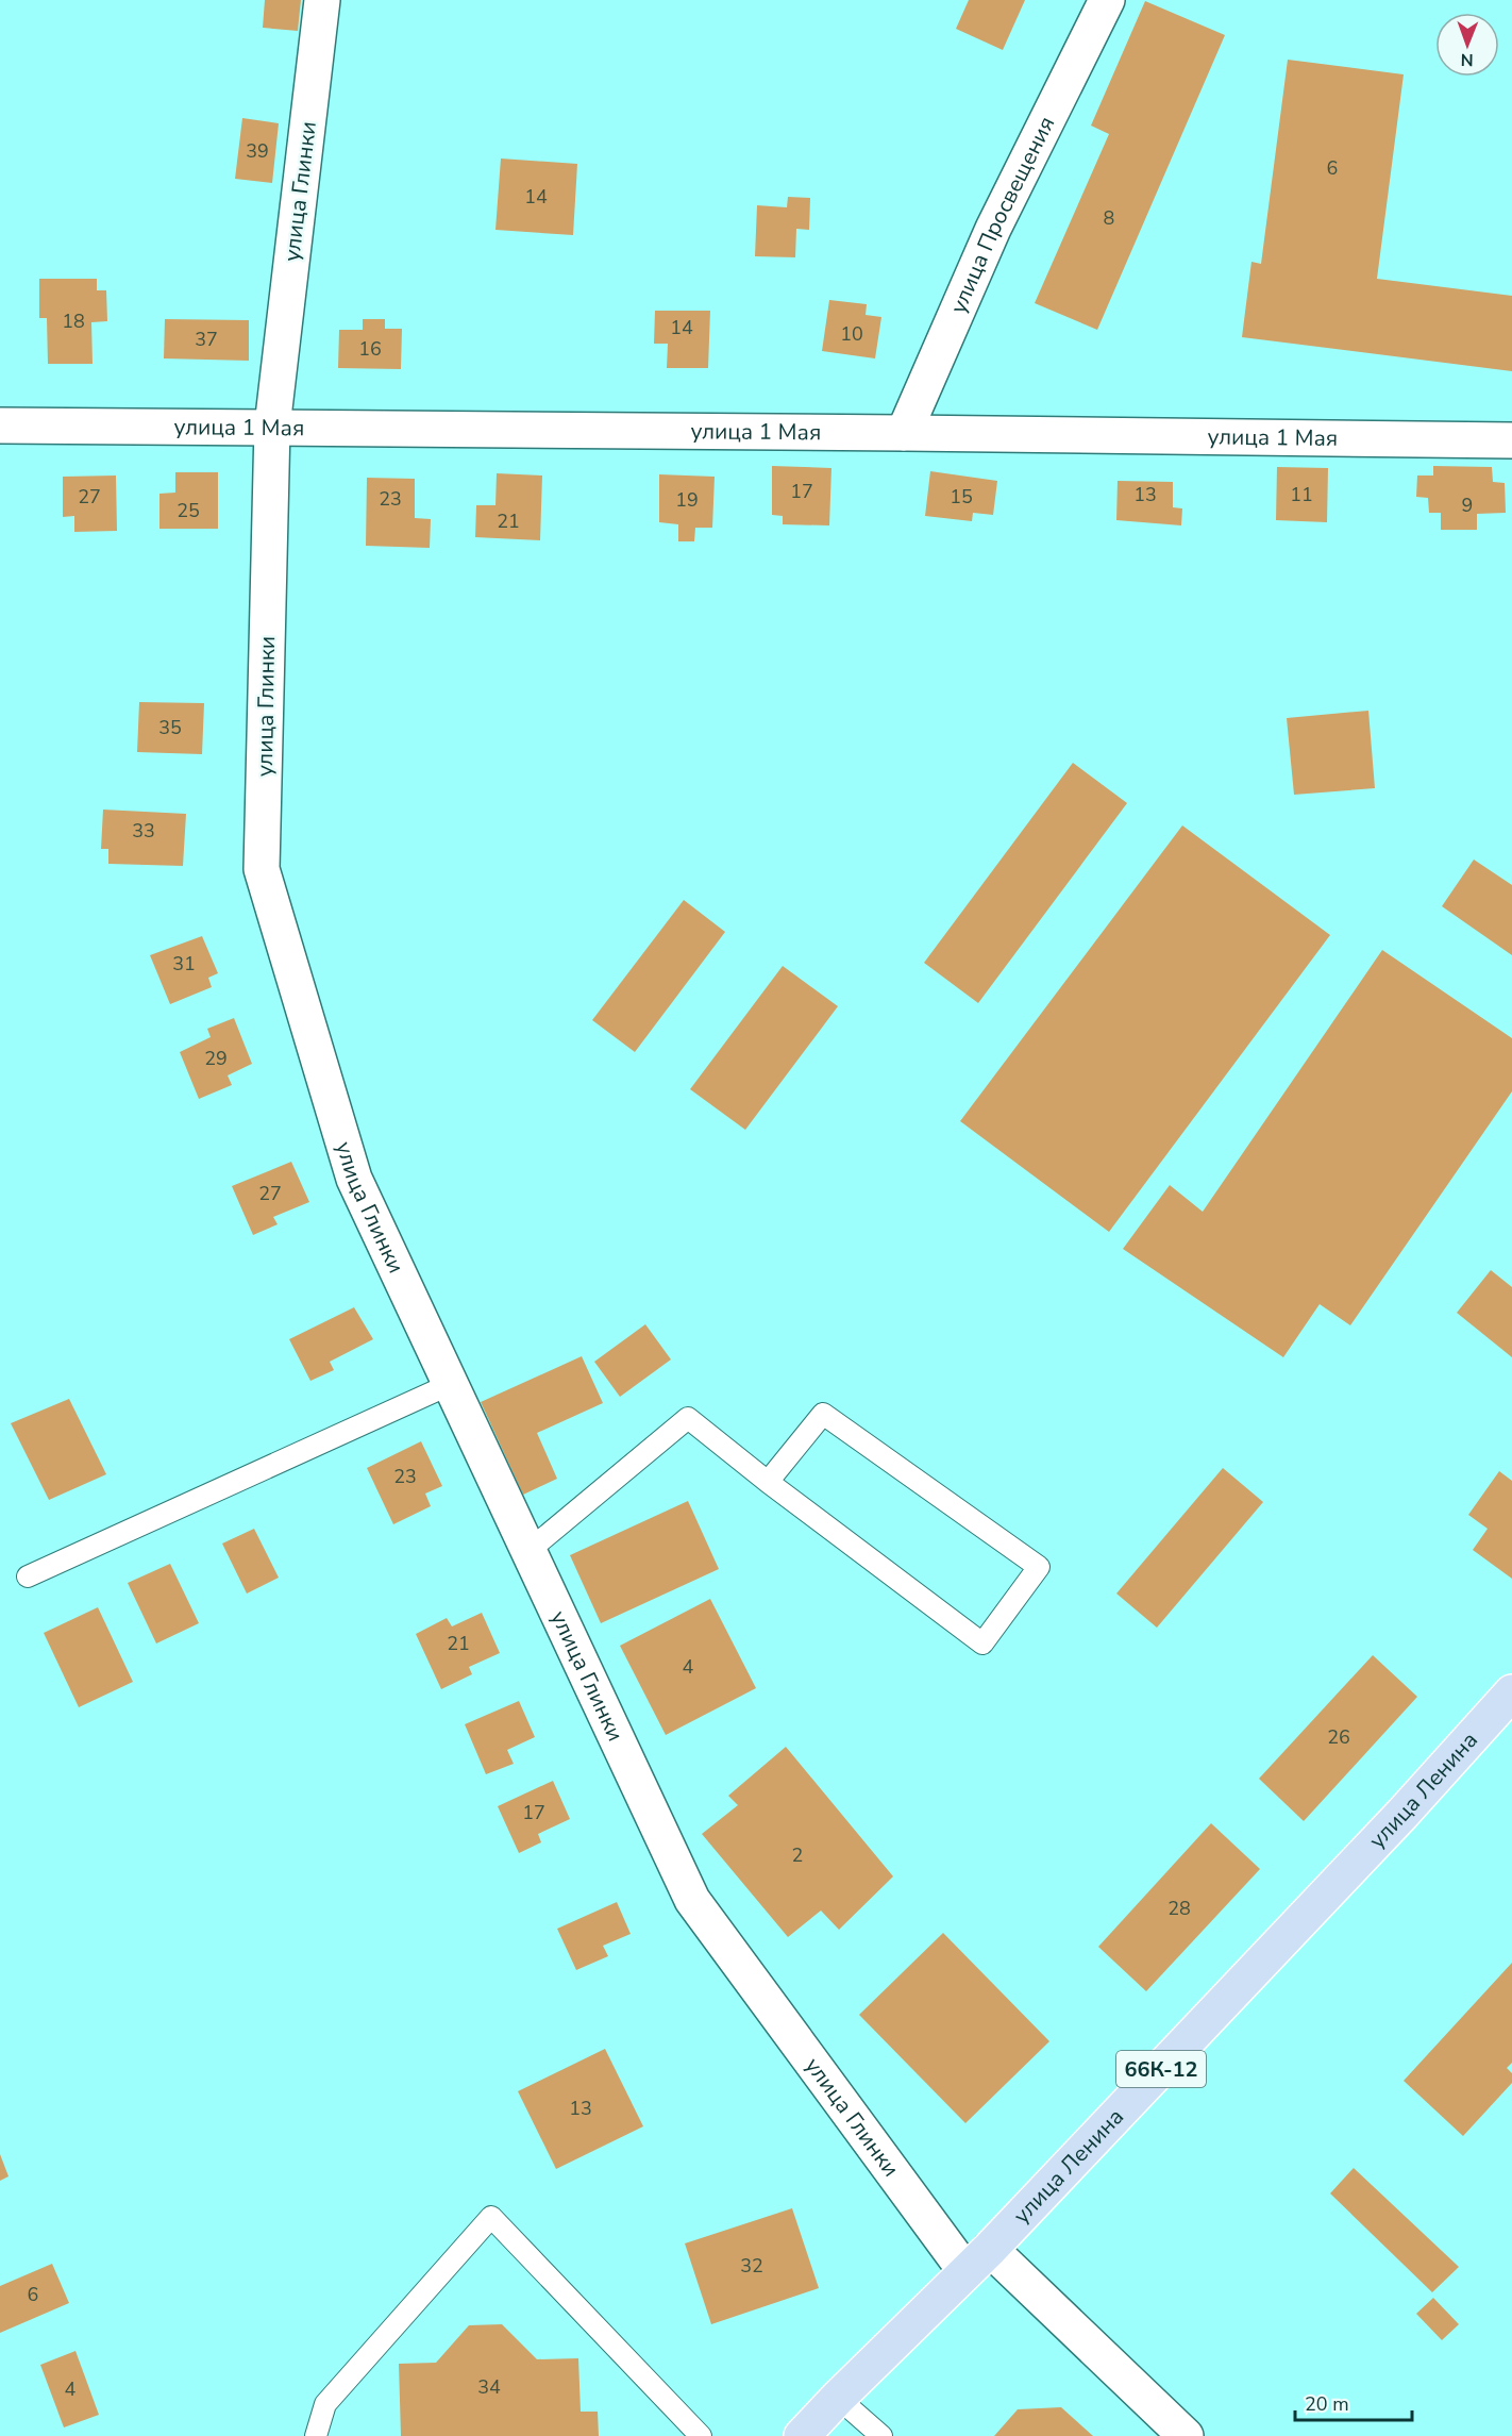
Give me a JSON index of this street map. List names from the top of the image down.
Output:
{
  "streets": {
    "main road": ["улица Ленина", "66К-12"],
    "street": ["улица Глинки", "улица Просвещения", "улица 1 Мая"]
  },
  "crossings": [
    ["улица Глинки", "улица 1 Мая"],
    ["улица Глинки", "улица Ленина"],
    ["улица Просвещения", "улица 1 Мая"]
  ],
  "house_numbers": [
    "39",
    "6",
    "14",
    "8",
    "18",
    "14",
    "10",
    "37",
    "16",
    "17",
    "13",
    "11",
    "27",
    "15",
    "23",
    "19",
    "9",
    "25",
    "21",
    "35",
    "33",
    "31",
    "29",
    "27",
    "23",
    "21",
    "4",
    "26",
    "17",
    "2",
    "28",
    "13",
    "32",
    "6",
    "34",
    "4"
  ],
  "scale_bar": "20 m",
  "north": "bottom"
}
